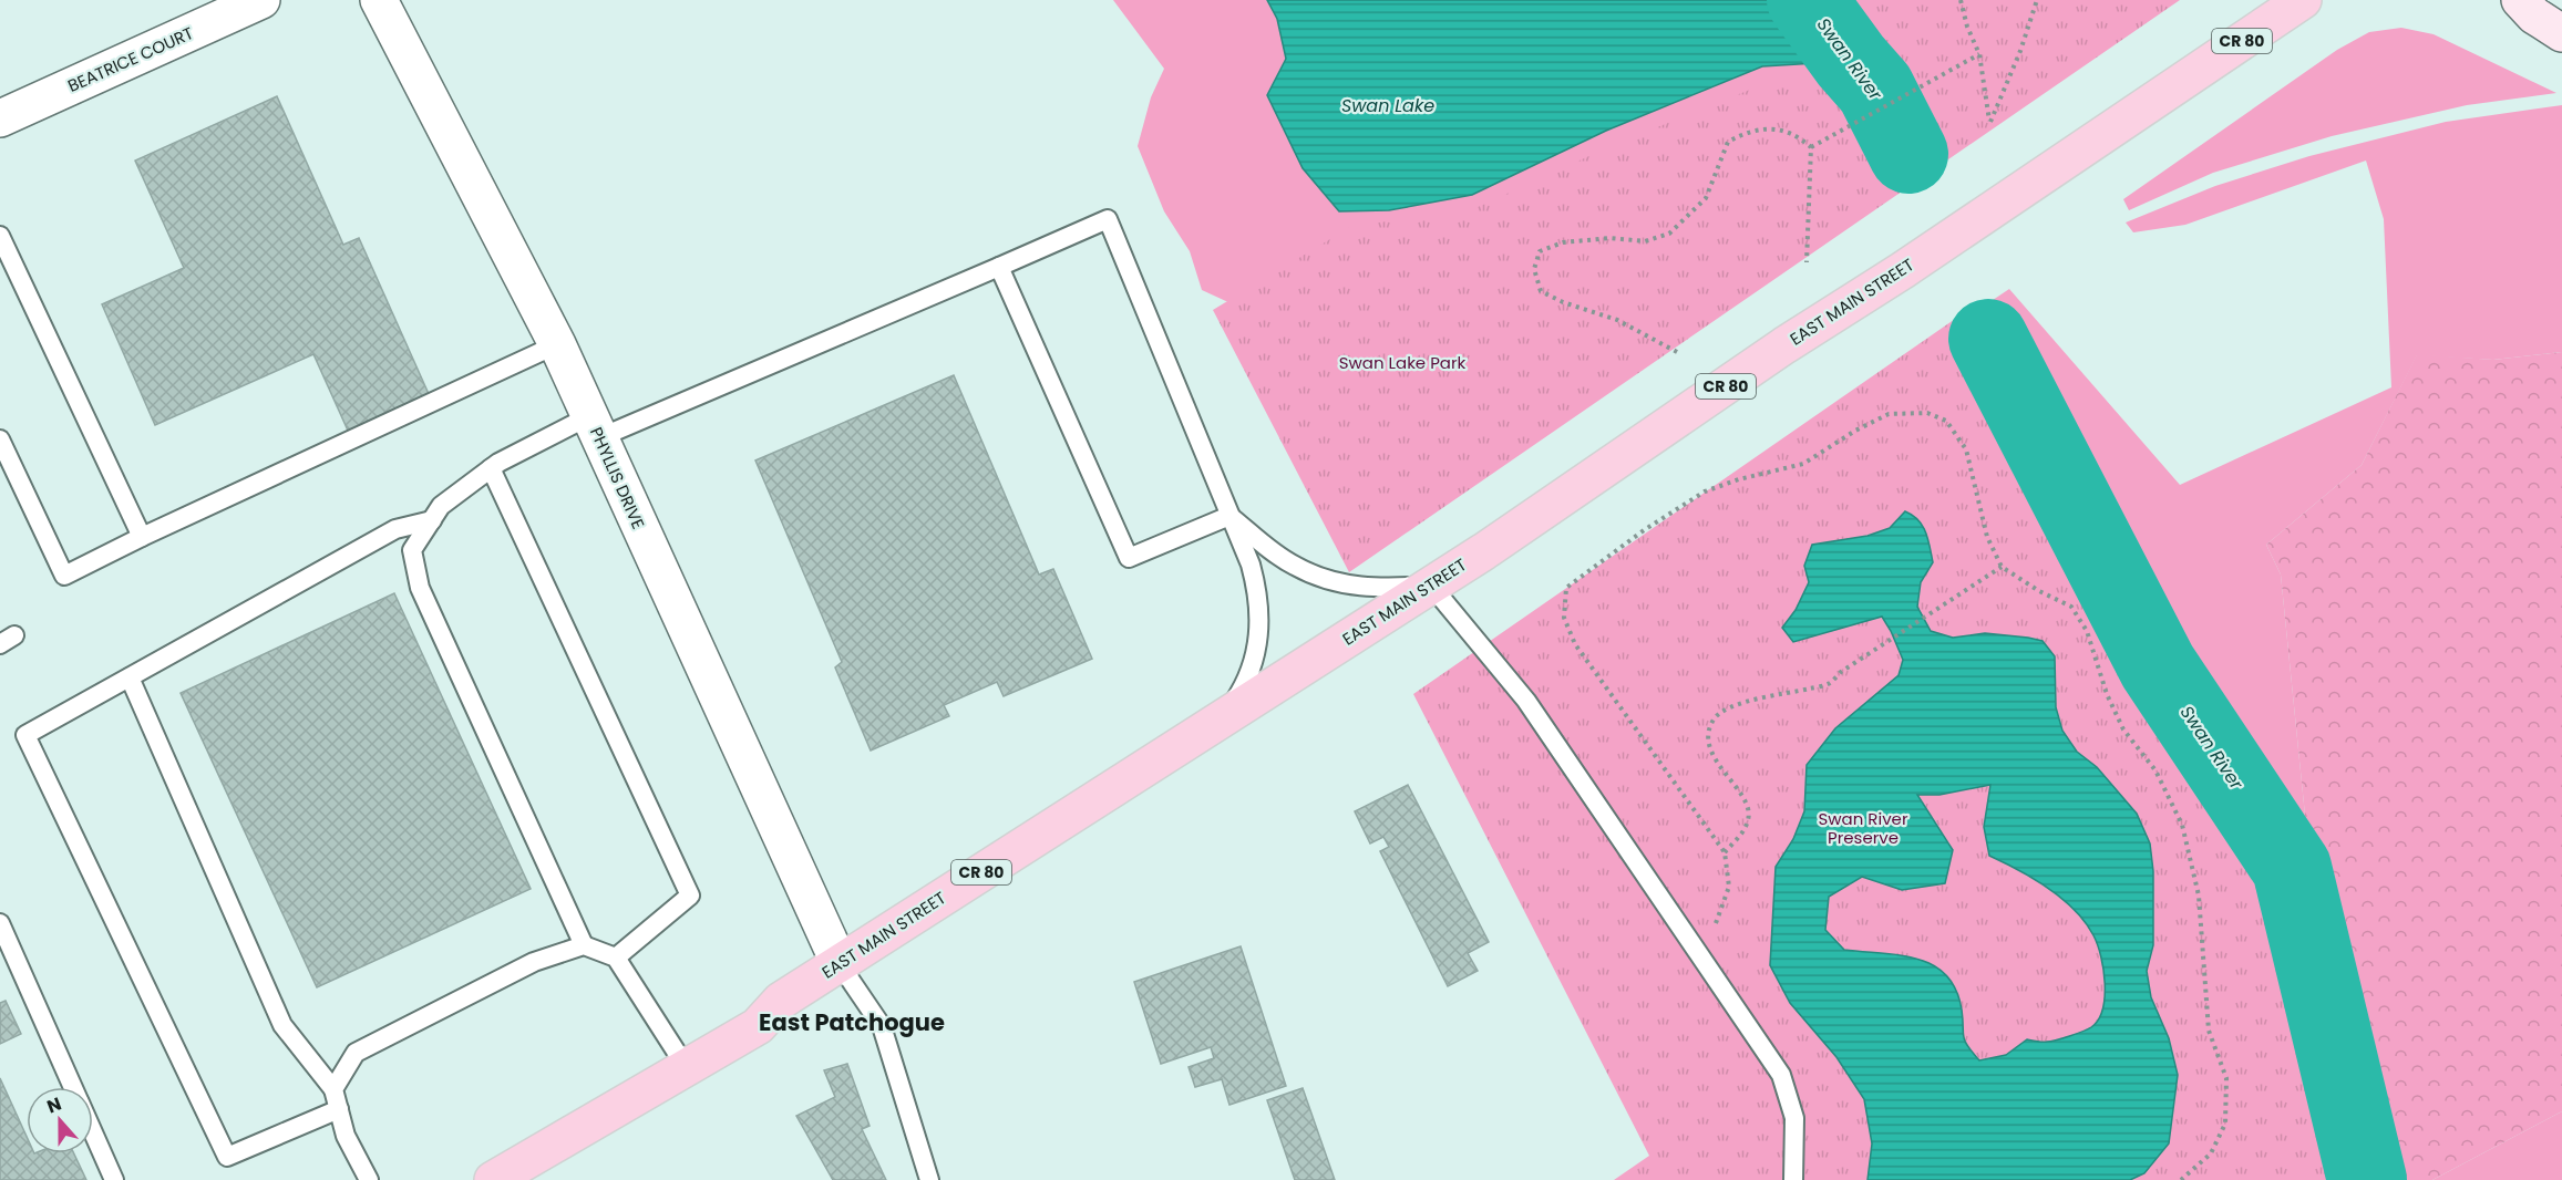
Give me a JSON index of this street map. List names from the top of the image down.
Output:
{
  "streets": {
    "main road": ["CR 80", "EAST MAIN STREET"],
    "street": ["BEATRICE COURT", "PHYLLIS DRIVE"]
  },
  "crossings": [
    ["EAST MAIN STREET", "PHYLLIS DRIVE"]
  ],
  "districts": ["East Patchogue"],
  "water": ["Swan River", "Swan Lake"],
  "parks": ["Swan Lake Park", "Swan River Preserve"],
  "north": "top"
}
